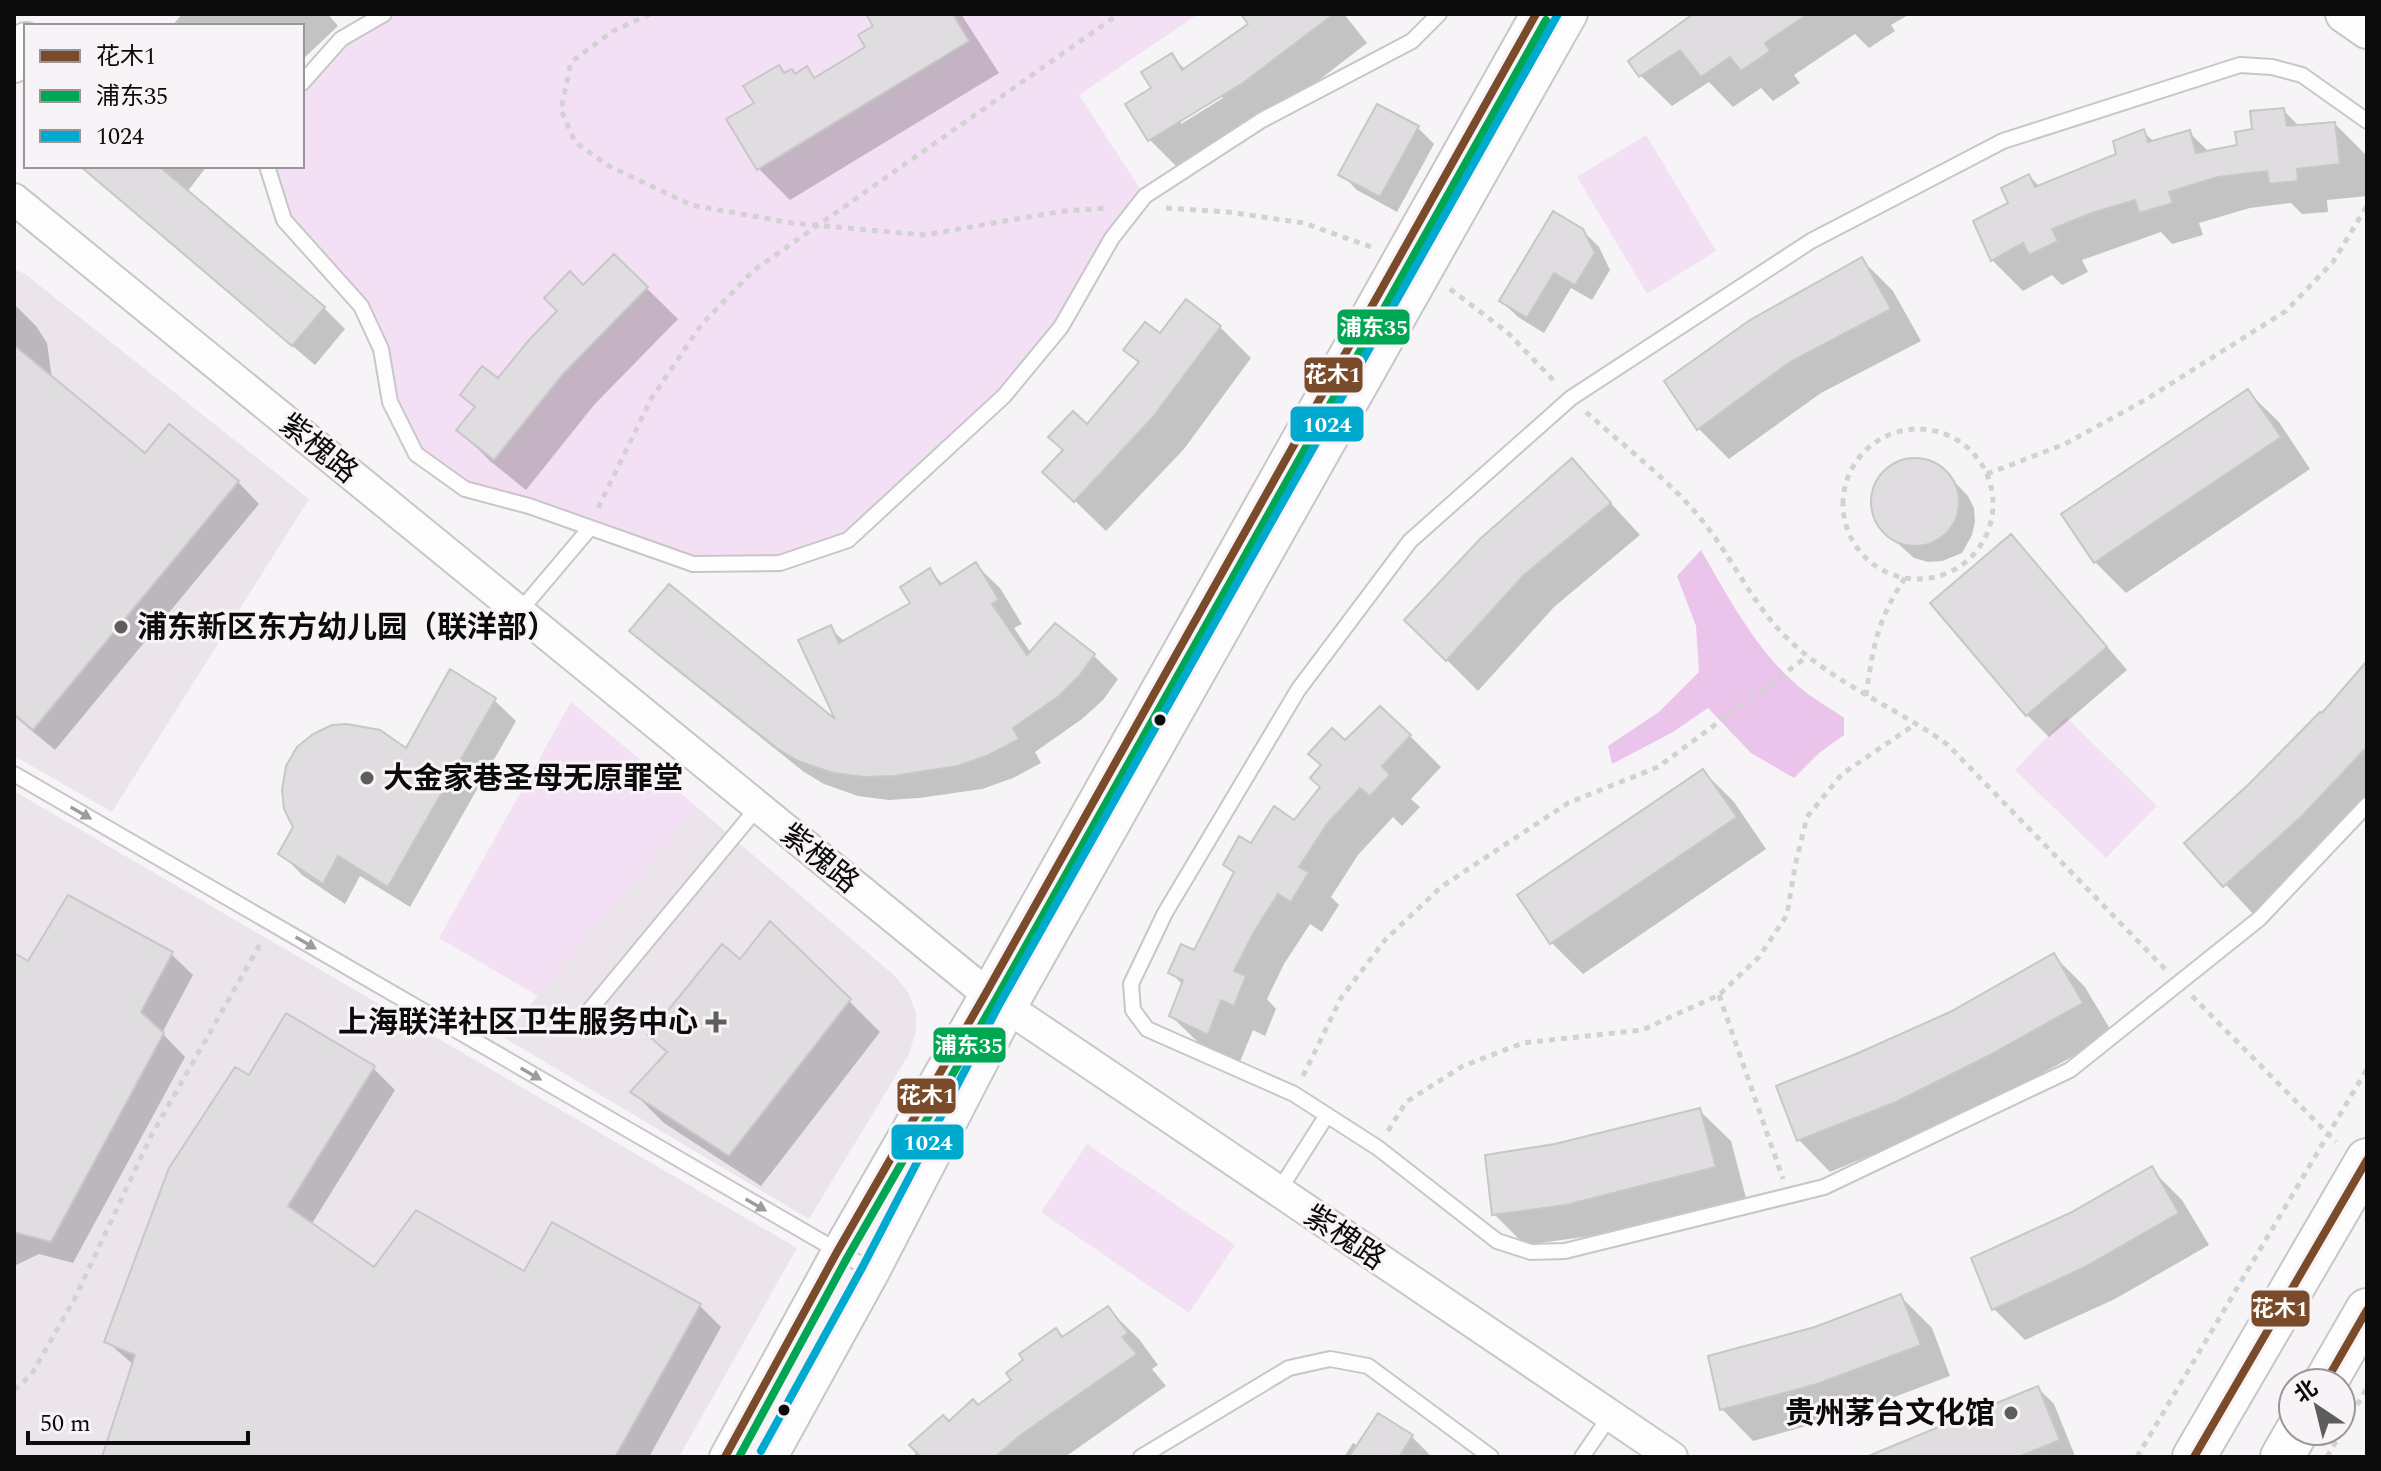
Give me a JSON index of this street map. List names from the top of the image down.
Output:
{
  "streets": {
    "street": ["紫槐路"]
  },
  "places": {
    "other": ["浦东新区东方幼儿园（联洋部）", "大金家巷圣母无原罪堂", "贵州茅台文化馆"],
    "health": ["上海联洋社区卫生服务中心"]
  },
  "lines": ["transit line 花木1", "transit line 1024", "transit line 浦东35"],
  "legend": ["花木1", "浦东35", "1024"],
  "scale_bar": "50 m",
  "north": "top left"
}
